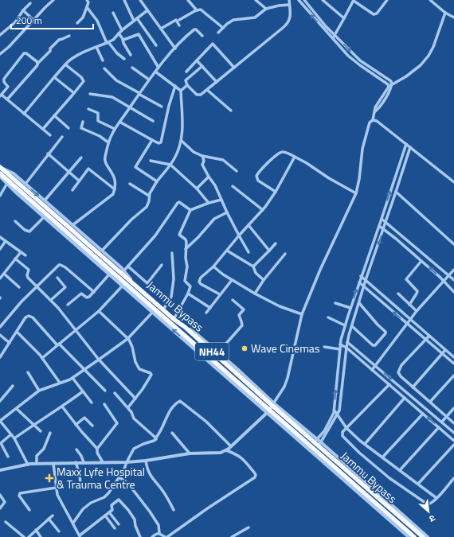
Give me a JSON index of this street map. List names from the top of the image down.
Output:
{
  "streets": {
    "highway": ["Jammu Bypass", "NH44"]
  },
  "places": {
    "other": ["Wave Cinemas"],
    "health": ["Maxx Lyfe Hospital & Trauma Centre"]
  },
  "scale_bar": "200 m",
  "north": "bottom right"
}
